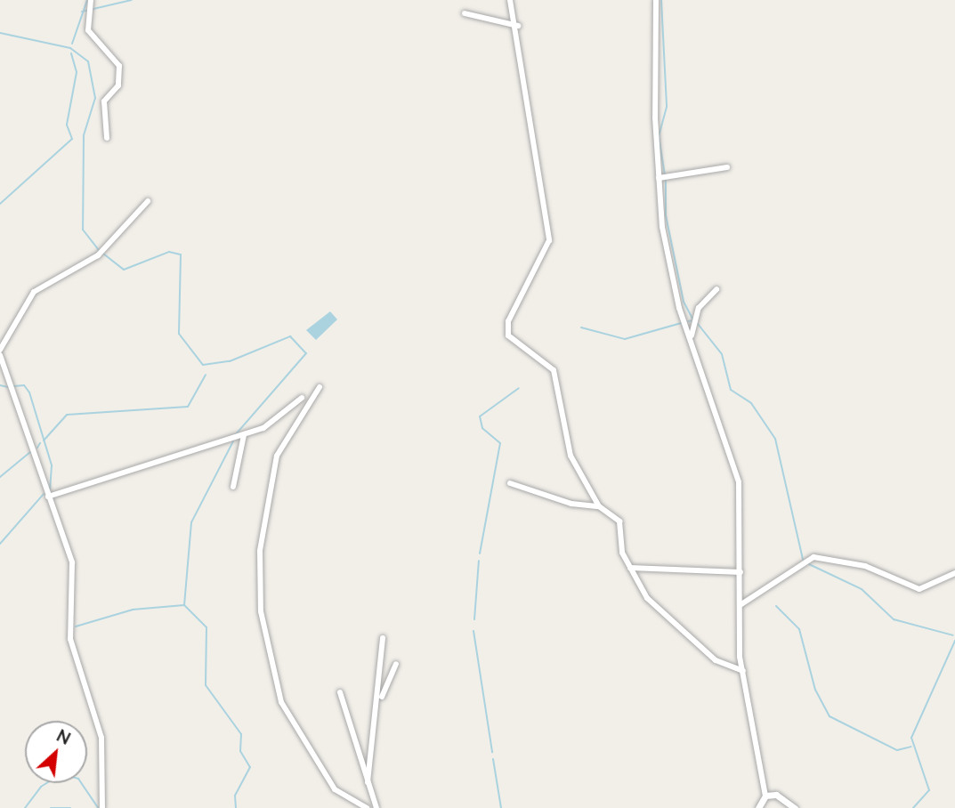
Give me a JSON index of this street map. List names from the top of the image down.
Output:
{
  "north": "top right"
}
